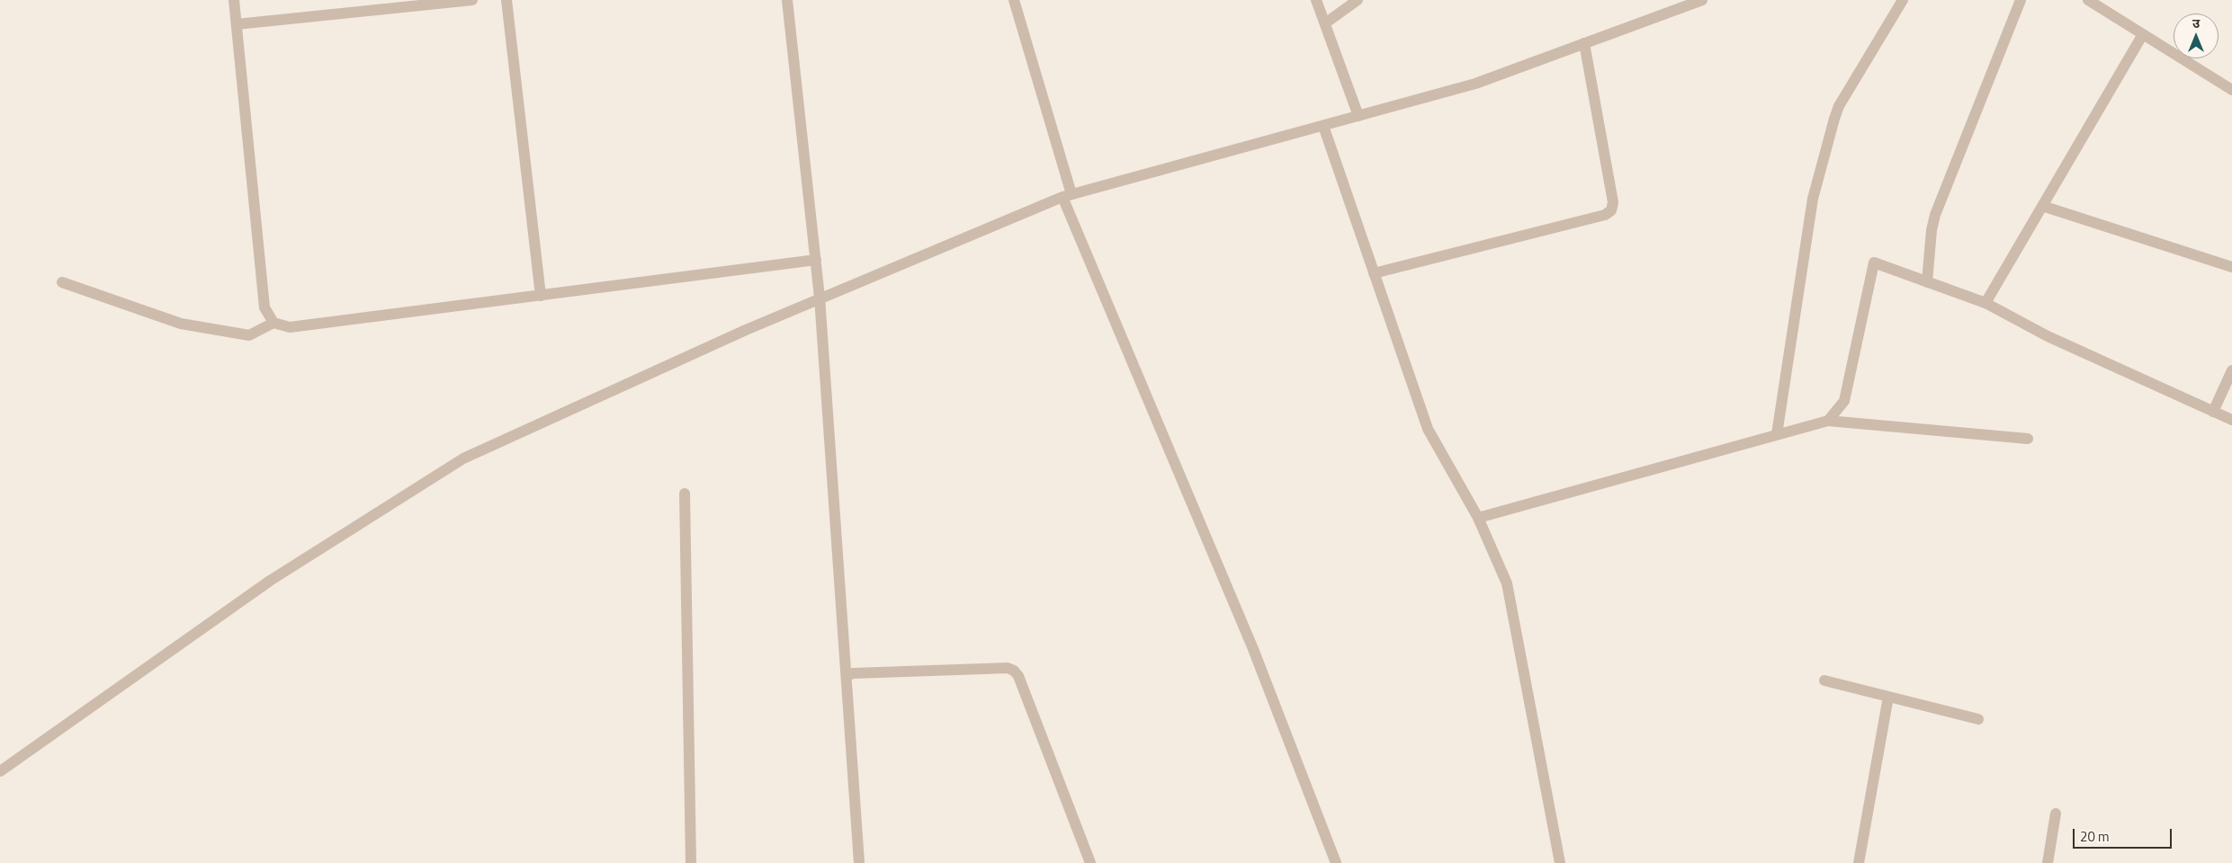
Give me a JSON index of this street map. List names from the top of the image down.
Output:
{
  "scale_bar": "20 m",
  "north": "top"
}
